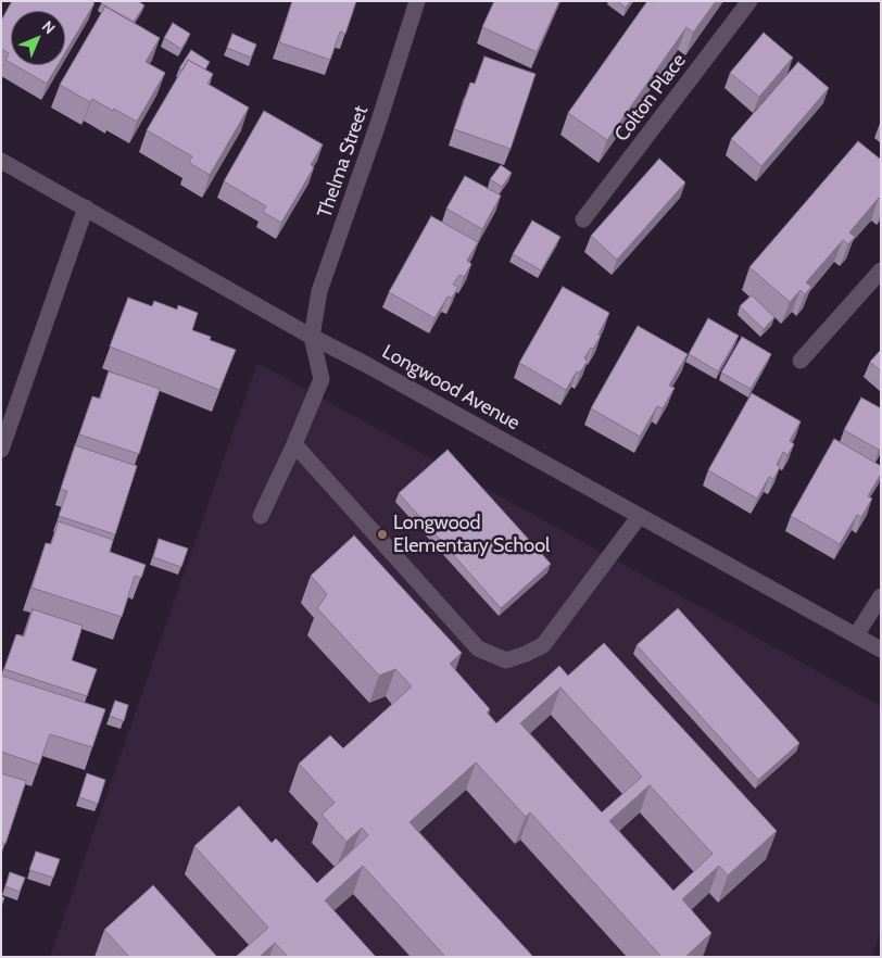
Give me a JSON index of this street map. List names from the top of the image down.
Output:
{
  "streets": {
    "street": ["Colton Place", "Thelma Street", "Longwood Avenue"]
  },
  "crossings": [
    ["Thelma Street", "Longwood Avenue"]
  ],
  "places": ["Longwood Elementary School"],
  "north": "top right"
}
